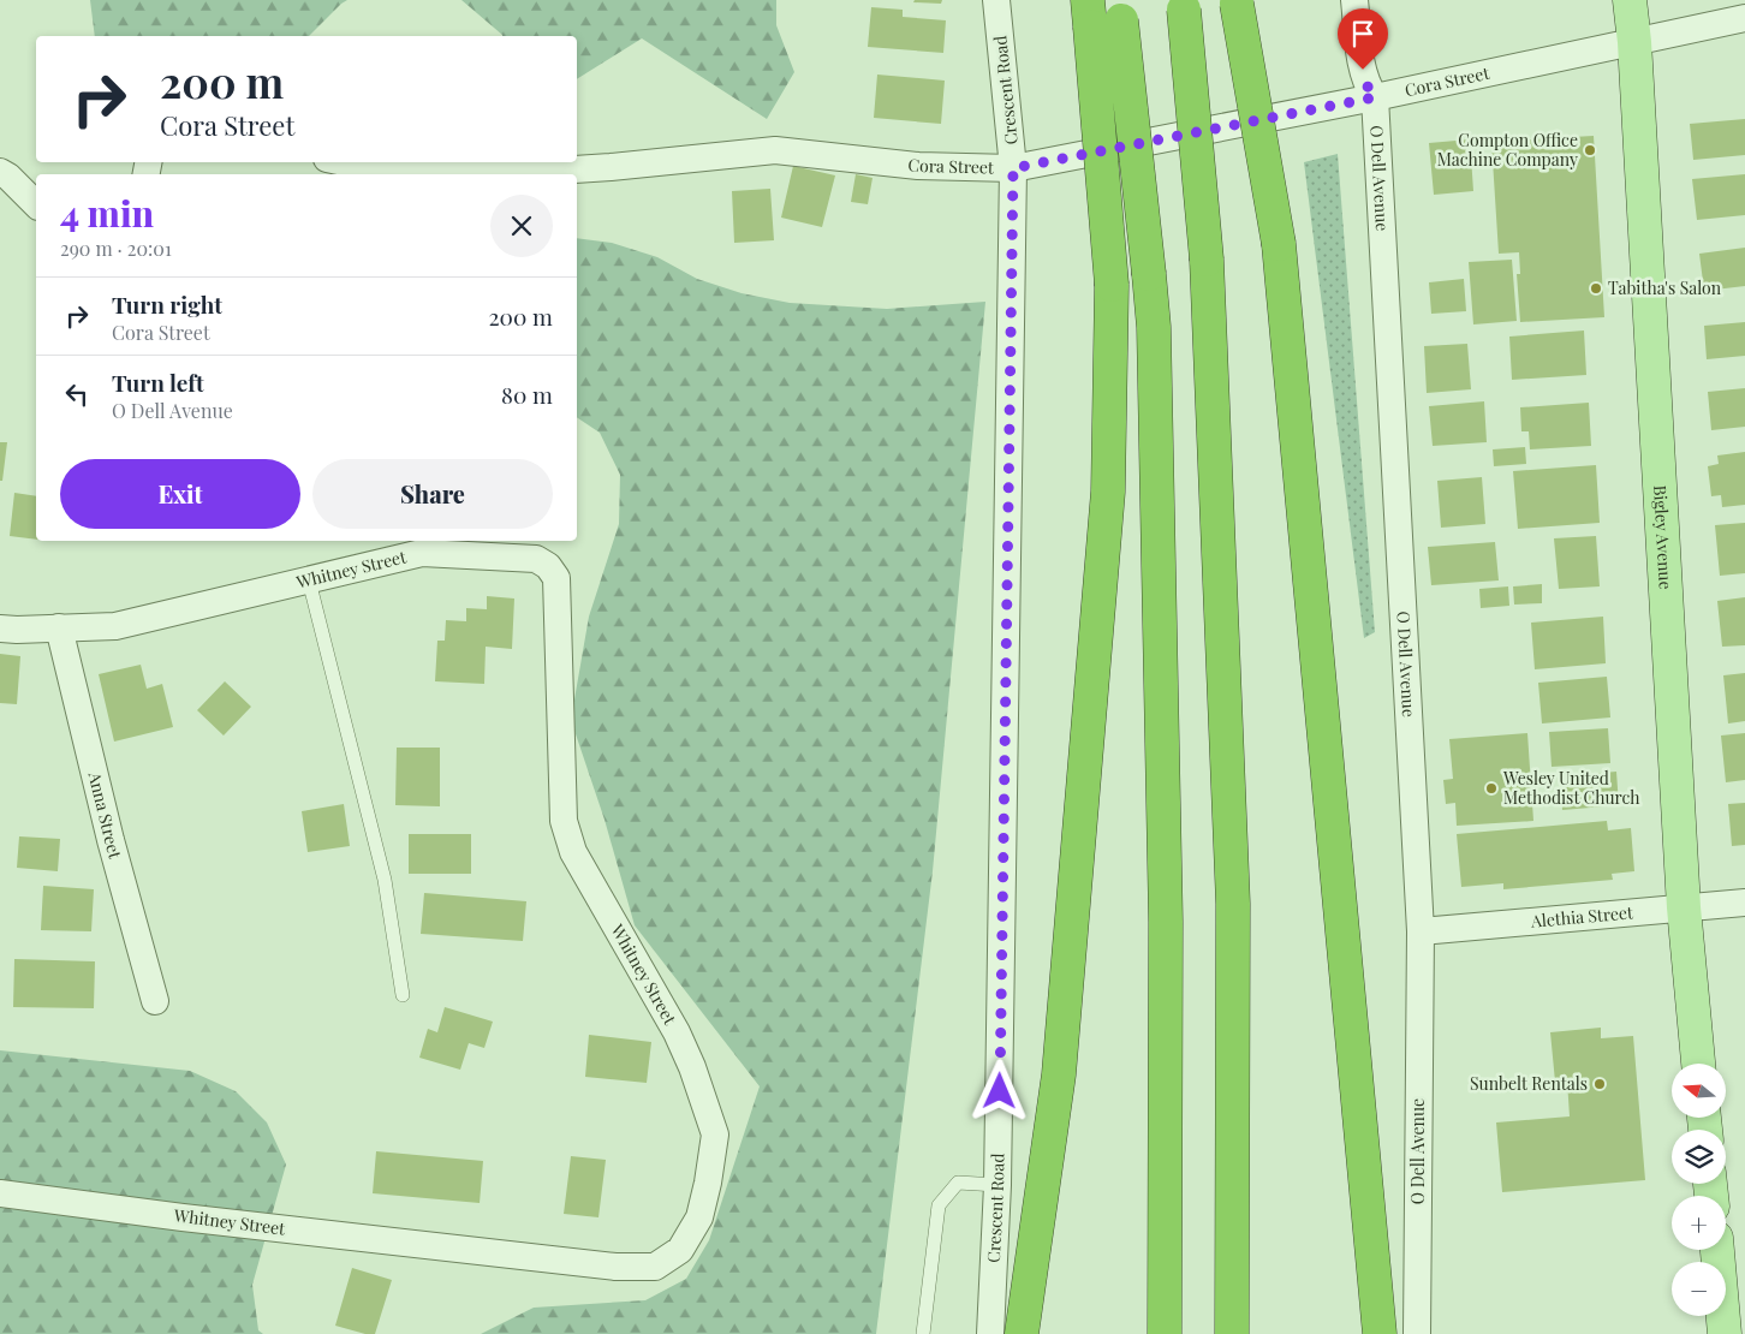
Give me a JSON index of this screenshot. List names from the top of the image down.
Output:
{
  "streets": {
    "main road": ["Bigley Avenue"],
    "street": [
      "Cora Street",
      "Crescent Road",
      "O Dell Avenue",
      "Whitney Street",
      "Anna Street",
      "Alethia Street"
    ]
  },
  "crossings": [
    ["Cora Street", "Crescent Road"],
    ["Cora Street", "O Dell Avenue"],
    ["Cora Street", "Bigley Avenue"],
    ["O Dell Avenue", "Alethia Street"],
    ["Bigley Avenue", "Alethia Street"],
    ["Whitney Street", "Anna Street"]
  ],
  "places": [
    "Compton Office Machine Company",
    "Tabitha's Salon",
    "Wesley United Methodist Church",
    "Sunbelt Rentals"
  ],
  "north": "left",
  "page": {
    "turn": ["200 m", "Cora Street"],
    "heading": ["4 min", "290 m · 20:01"],
    "list": [
      {
        "name": "Turn right",
        "note": "Cora Street",
        "value": "200 m"
      },
      {
        "name": "Turn left",
        "note": "O Dell Avenue",
        "value": "80 m"
      }
    ],
    "buttons": ["Exit", "Share"],
    "map_buttons": ["+", "−"]
  }
}
